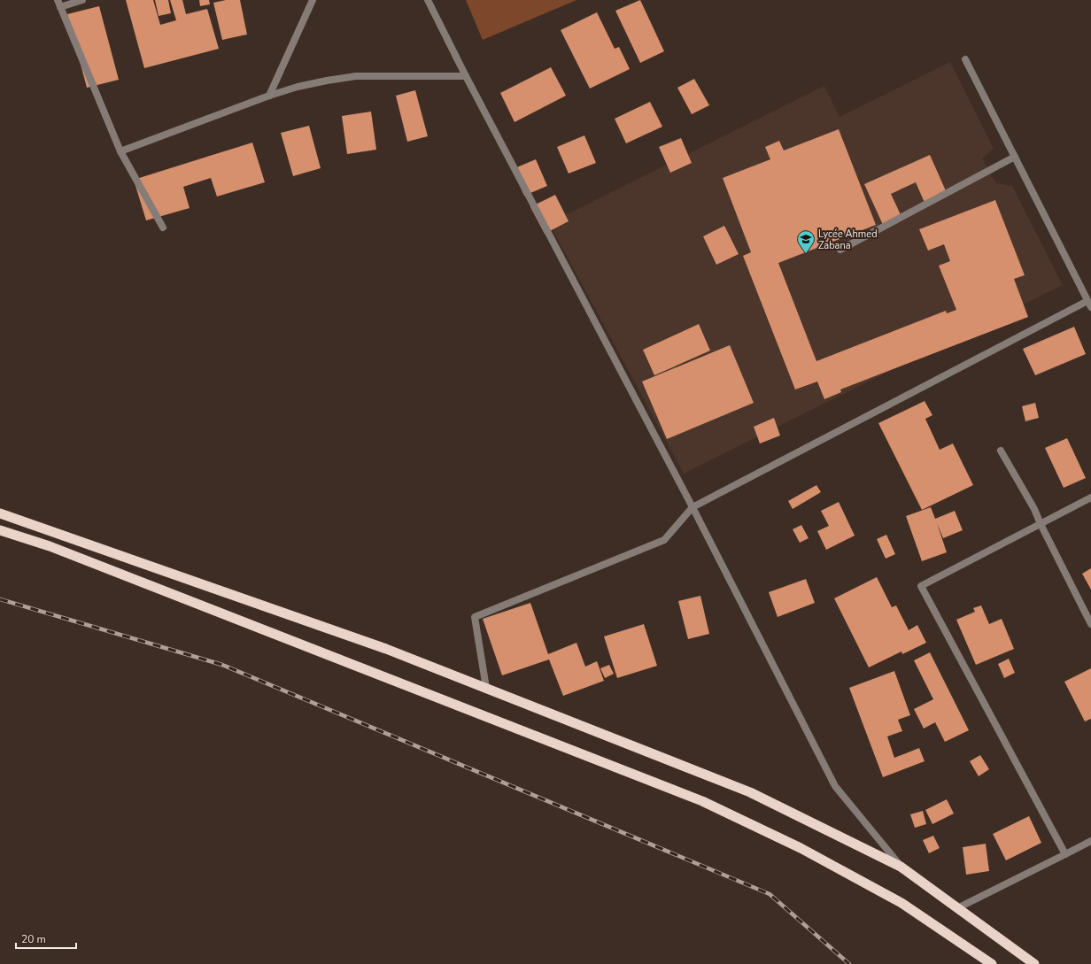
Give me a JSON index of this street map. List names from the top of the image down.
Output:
{
  "places": {
    "school or university": ["Lycée Ahmed Zabana"]
  },
  "scale_bar": "20 m"
}
